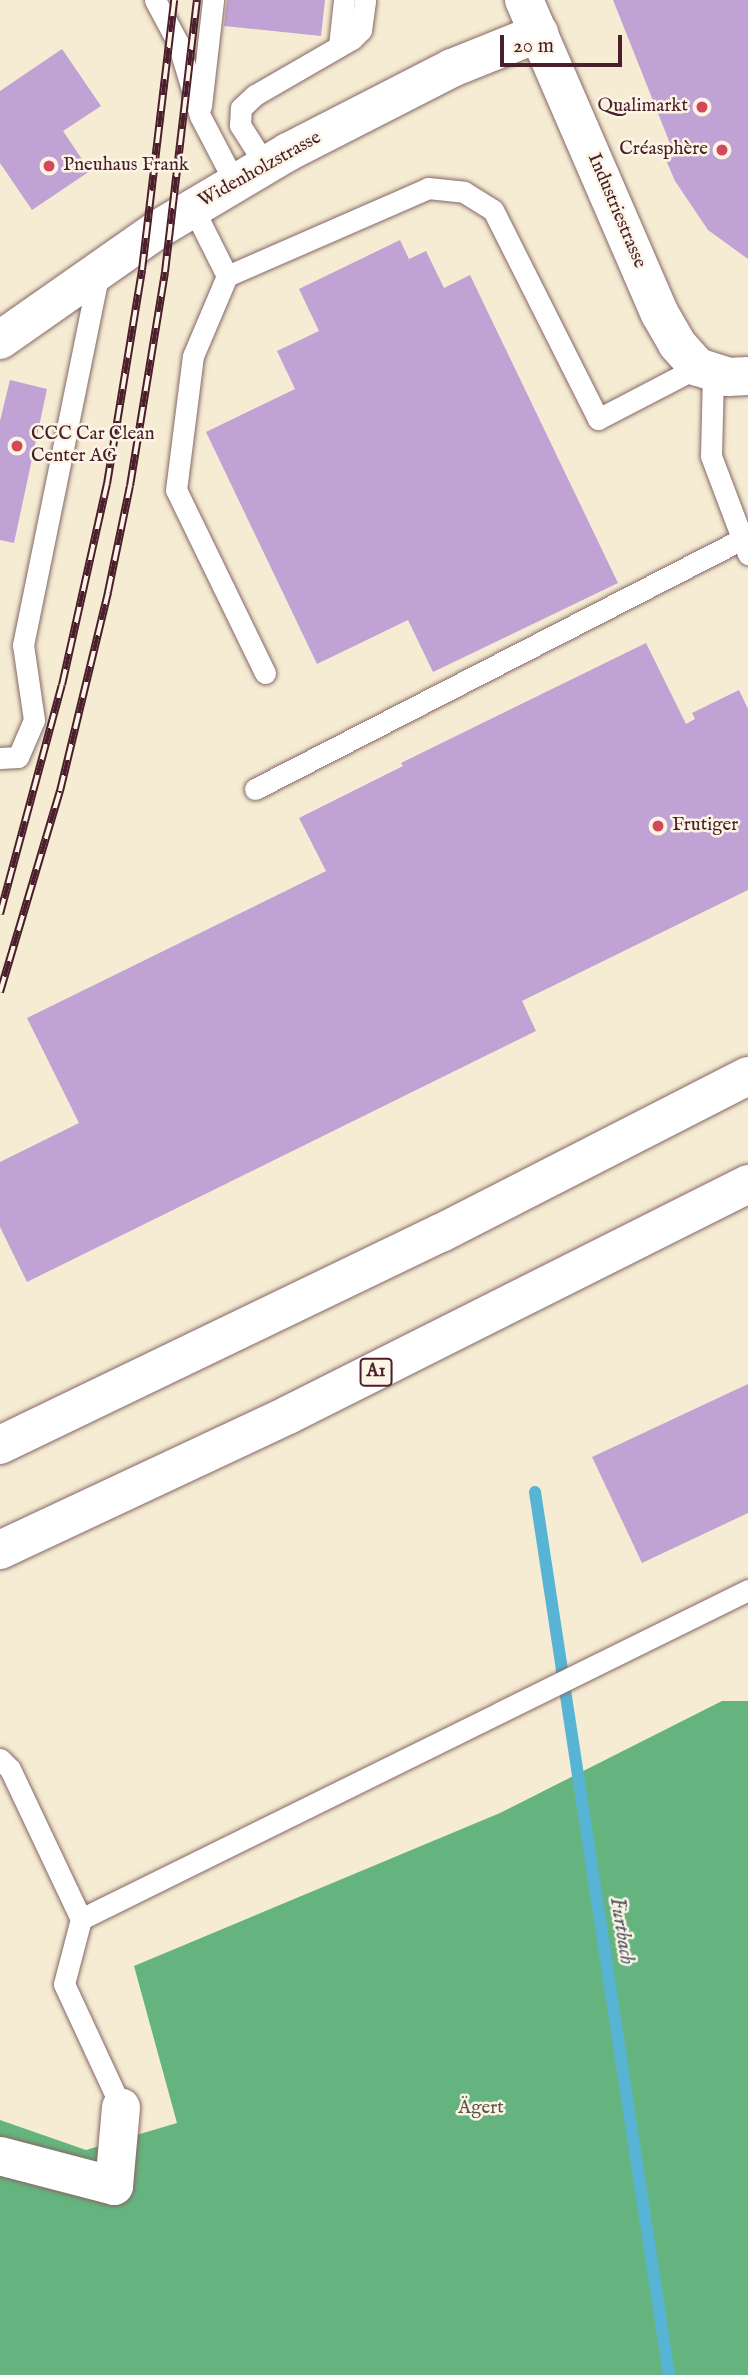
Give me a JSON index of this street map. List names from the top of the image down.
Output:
{
  "streets": {
    "main road": ["Widenholzstrasse", "Industriestrasse", "A1"]
  },
  "crossings": [
    ["Widenholzstrasse", "Industriestrasse"]
  ],
  "water": ["Furtbach"],
  "parks": ["Ägert"],
  "places": [
    "Qualimarkt",
    "Créasphère",
    "Pneuhaus Frank",
    "CCC Car Clean Center AG",
    "Frutiger"
  ],
  "scale_bar": "20 m"
}
